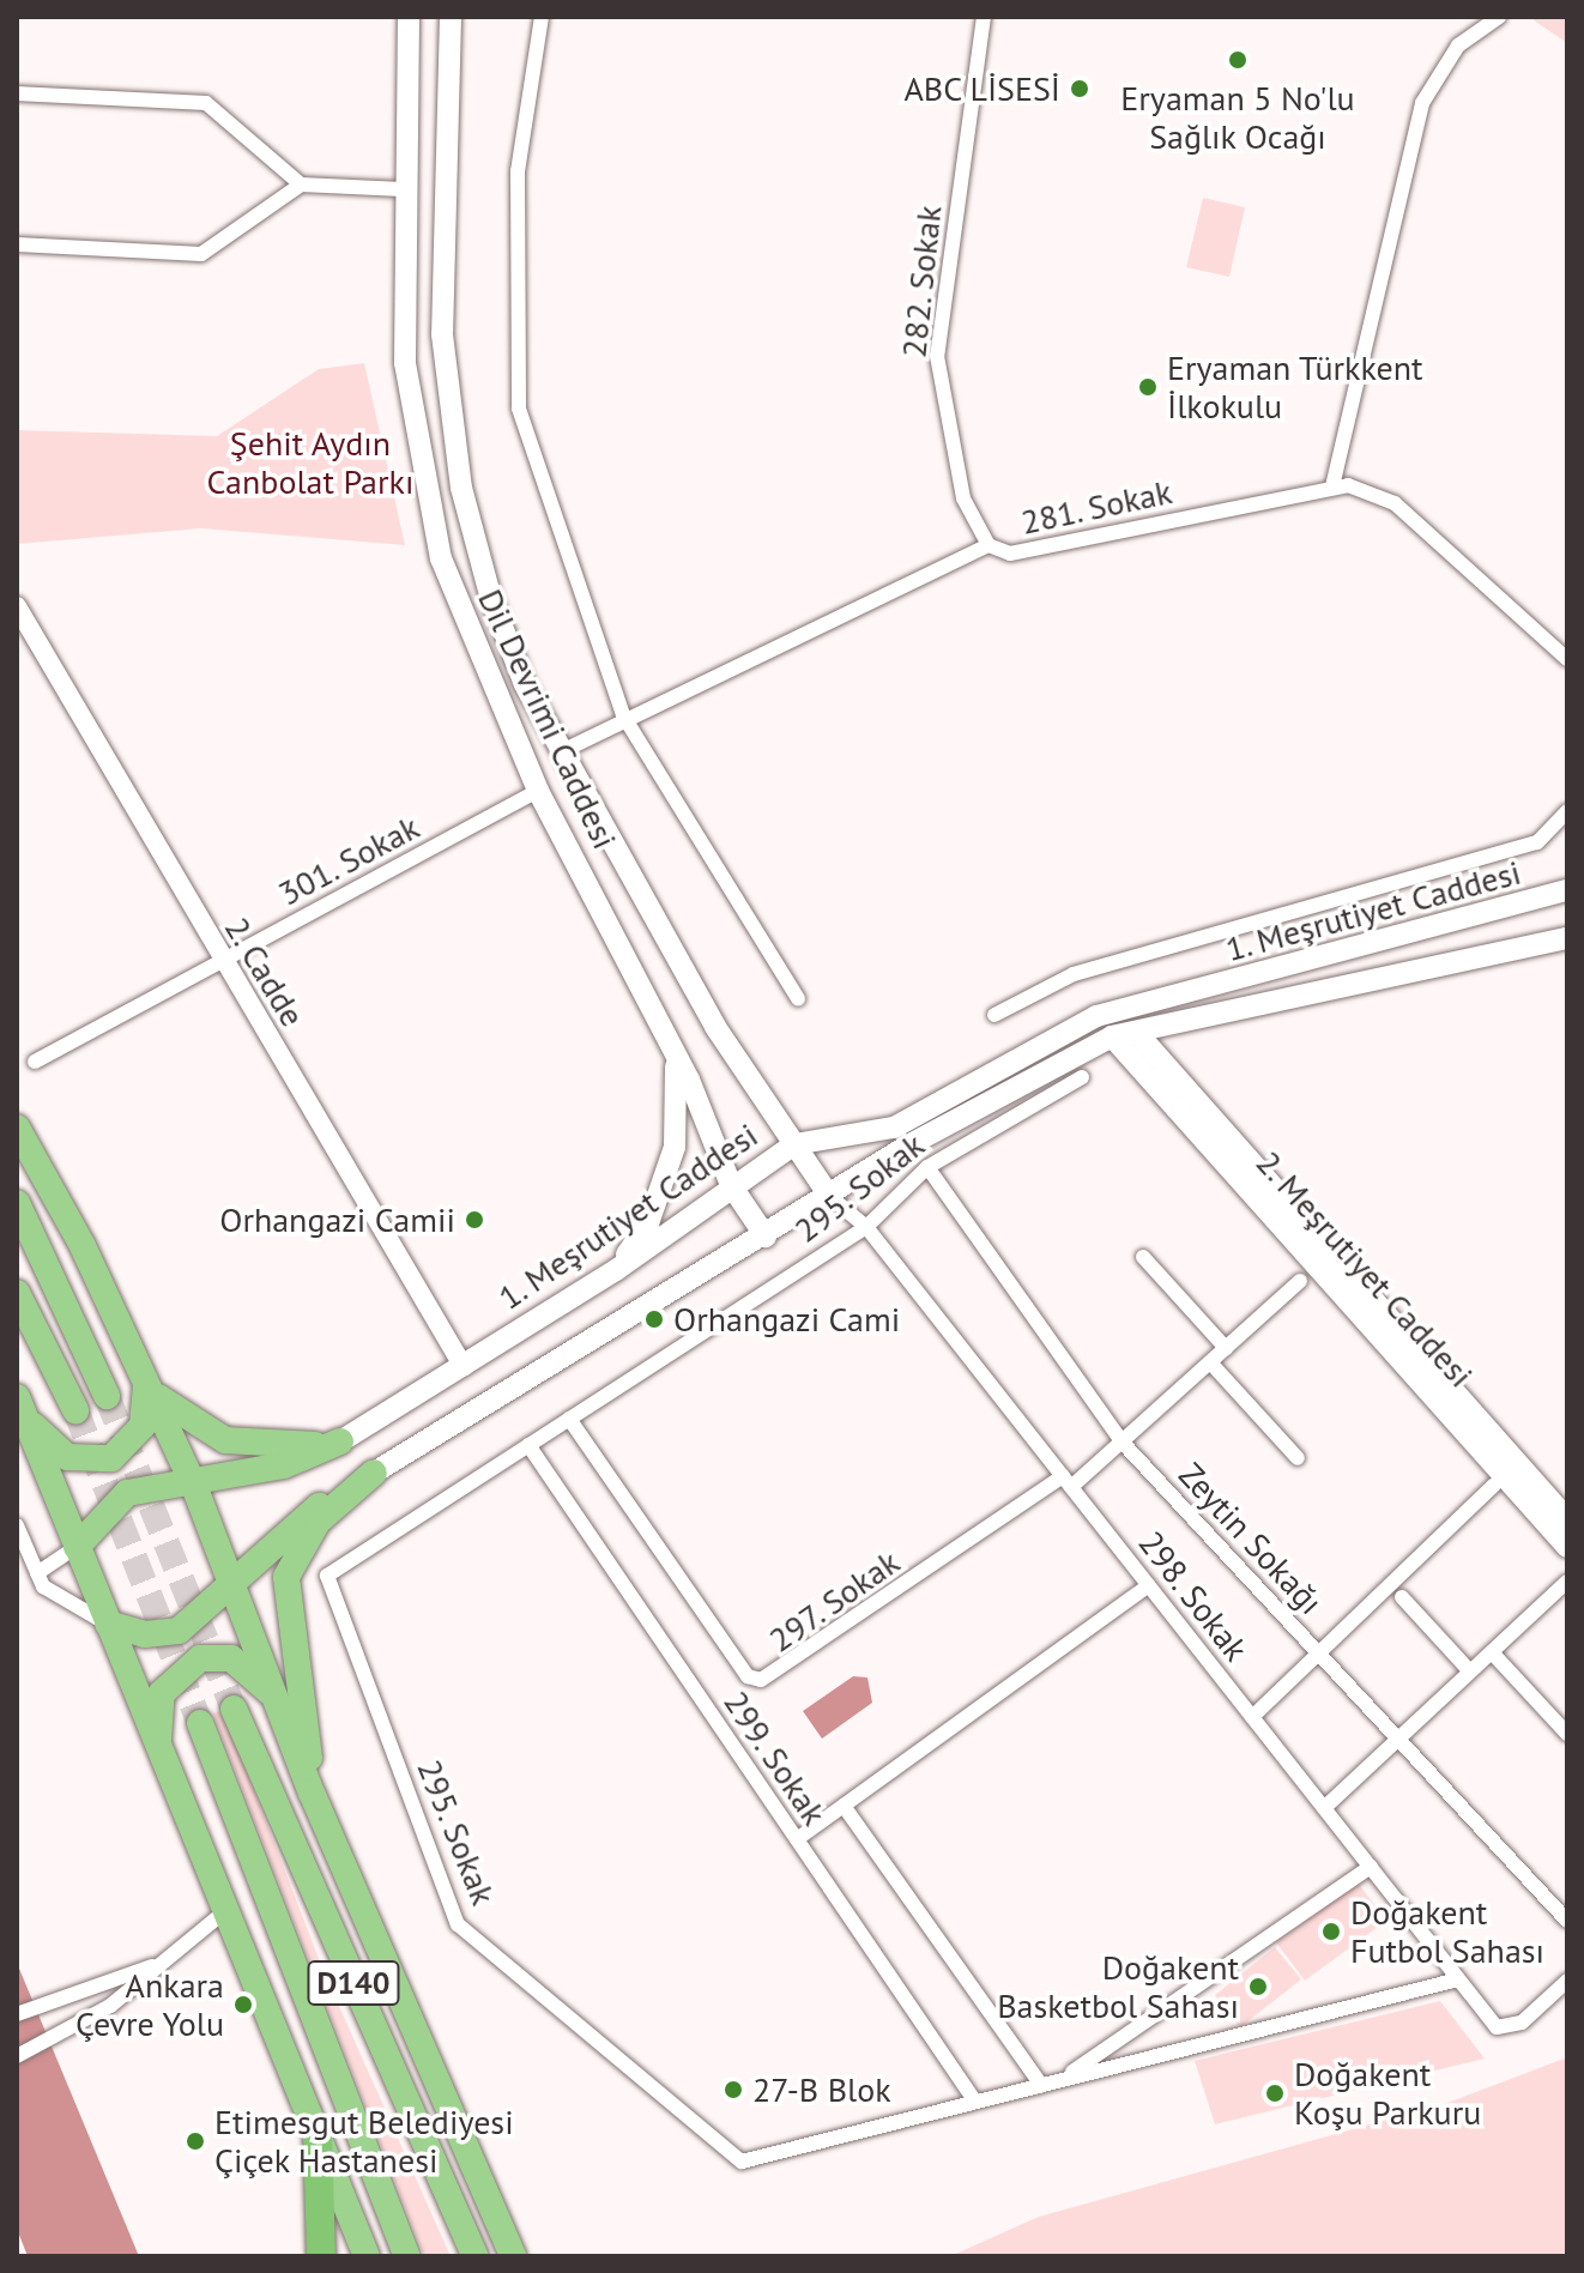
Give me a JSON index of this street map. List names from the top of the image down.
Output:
{
  "streets": {
    "highway": ["D140"],
    "main road": ["Dil Devrimi Caddesi", "1. Meşrutiyet Caddesi", "2. Meşrutiyet Caddesi"],
    "street": [
      "282. Sokak",
      "281. Sokak",
      "301. Sokak",
      "2. Cadde",
      "295. Sokak",
      "Zeytin Sokağı",
      "298. Sokak",
      "297. Sokak",
      "299. Sokak"
    ]
  },
  "crossings": [
    ["282. Sokak", "281. Sokak"],
    ["281. Sokak", "Dil Devrimi Caddesi"],
    ["Dil Devrimi Caddesi", "301. Sokak"],
    ["Dil Devrimi Caddesi", "1. Meşrutiyet Caddesi"],
    ["Dil Devrimi Caddesi", "298. Sokak"],
    ["301. Sokak", "2. Cadde"],
    ["1. Meşrutiyet Caddesi", "2. Cadde"],
    ["1. Meşrutiyet Caddesi", "2. Meşrutiyet Caddesi"],
    ["1. Meşrutiyet Caddesi", "298. Sokak"],
    ["295. Sokak", "Zeytin Sokağı"],
    ["295. Sokak", "298. Sokak"],
    ["295. Sokak", "297. Sokak"],
    ["295. Sokak", "299. Sokak"],
    ["Zeytin Sokağı", "297. Sokak"],
    ["298. Sokak", "297. Sokak"]
  ],
  "parks": ["Şehit Aydın Canbolat Parkı"],
  "places": [
    "Eryaman 5 No'lu Sağlık Ocağı",
    "ABC LİSESİ",
    "Eryaman Türkkent İlkokulu",
    "Orhangazi Camii",
    "Orhangazi Cami",
    "Doğakent Futbol Sahası",
    "Doğakent Basketbol Sahası",
    "Ankara Çevre Yolu",
    "27-B Blok",
    "Doğakent Koşu Parkuru",
    "Etimesgut Belediyesi Çiçek Hastanesi"
  ]
}
